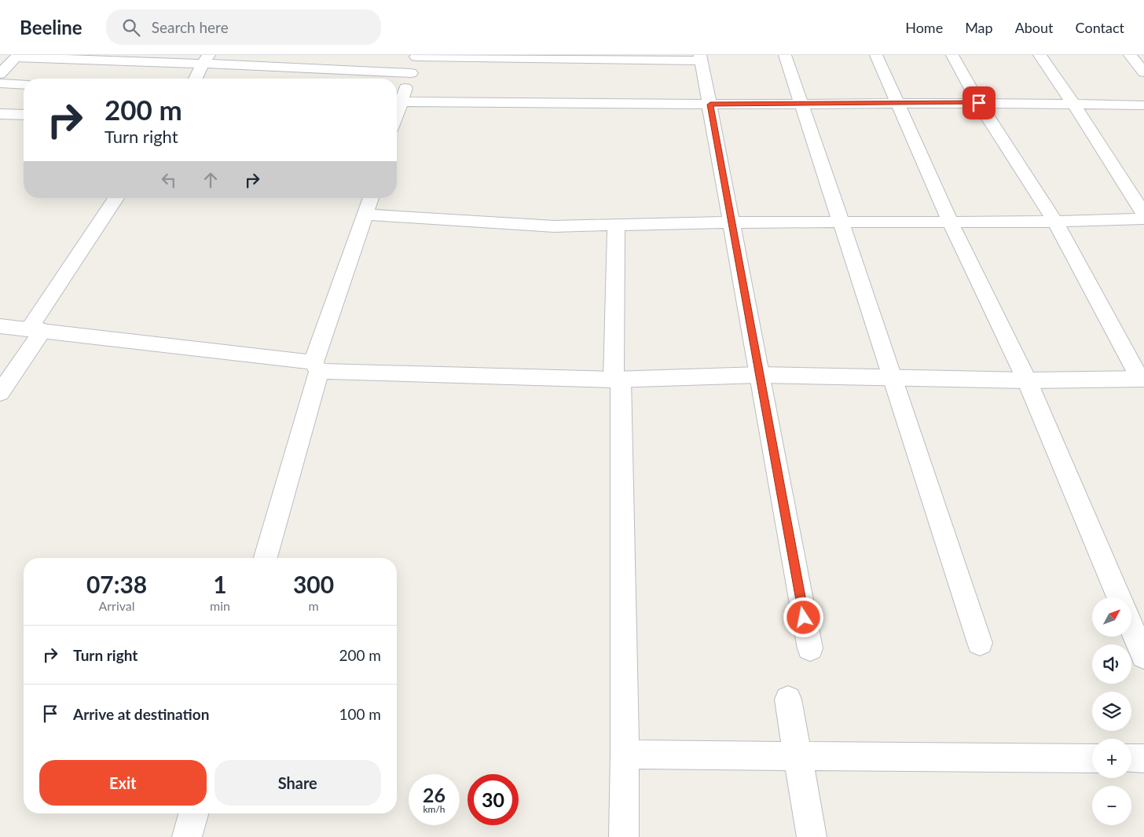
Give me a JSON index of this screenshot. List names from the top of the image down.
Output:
{
  "north": "top right",
  "page": {
    "header": "Beeline",
    "search": "Search here",
    "nav": [
      "Home",
      "Map",
      "About",
      "Contact"
    ],
    "turn": ["200 m", "Turn right"],
    "eta": [
      "07:38",
      "Arrival",
      "1",
      "min",
      "300",
      "m"
    ],
    "map_buttons": ["+", "−"],
    "list": [
      {
        "name": "Turn right",
        "value": "200 m"
      },
      {
        "name": "Arrive at destination",
        "value": "100 m"
      }
    ],
    "buttons": ["Exit", "Share"],
    "speed": "26 km/h",
    "limit": "30"
  }
}
